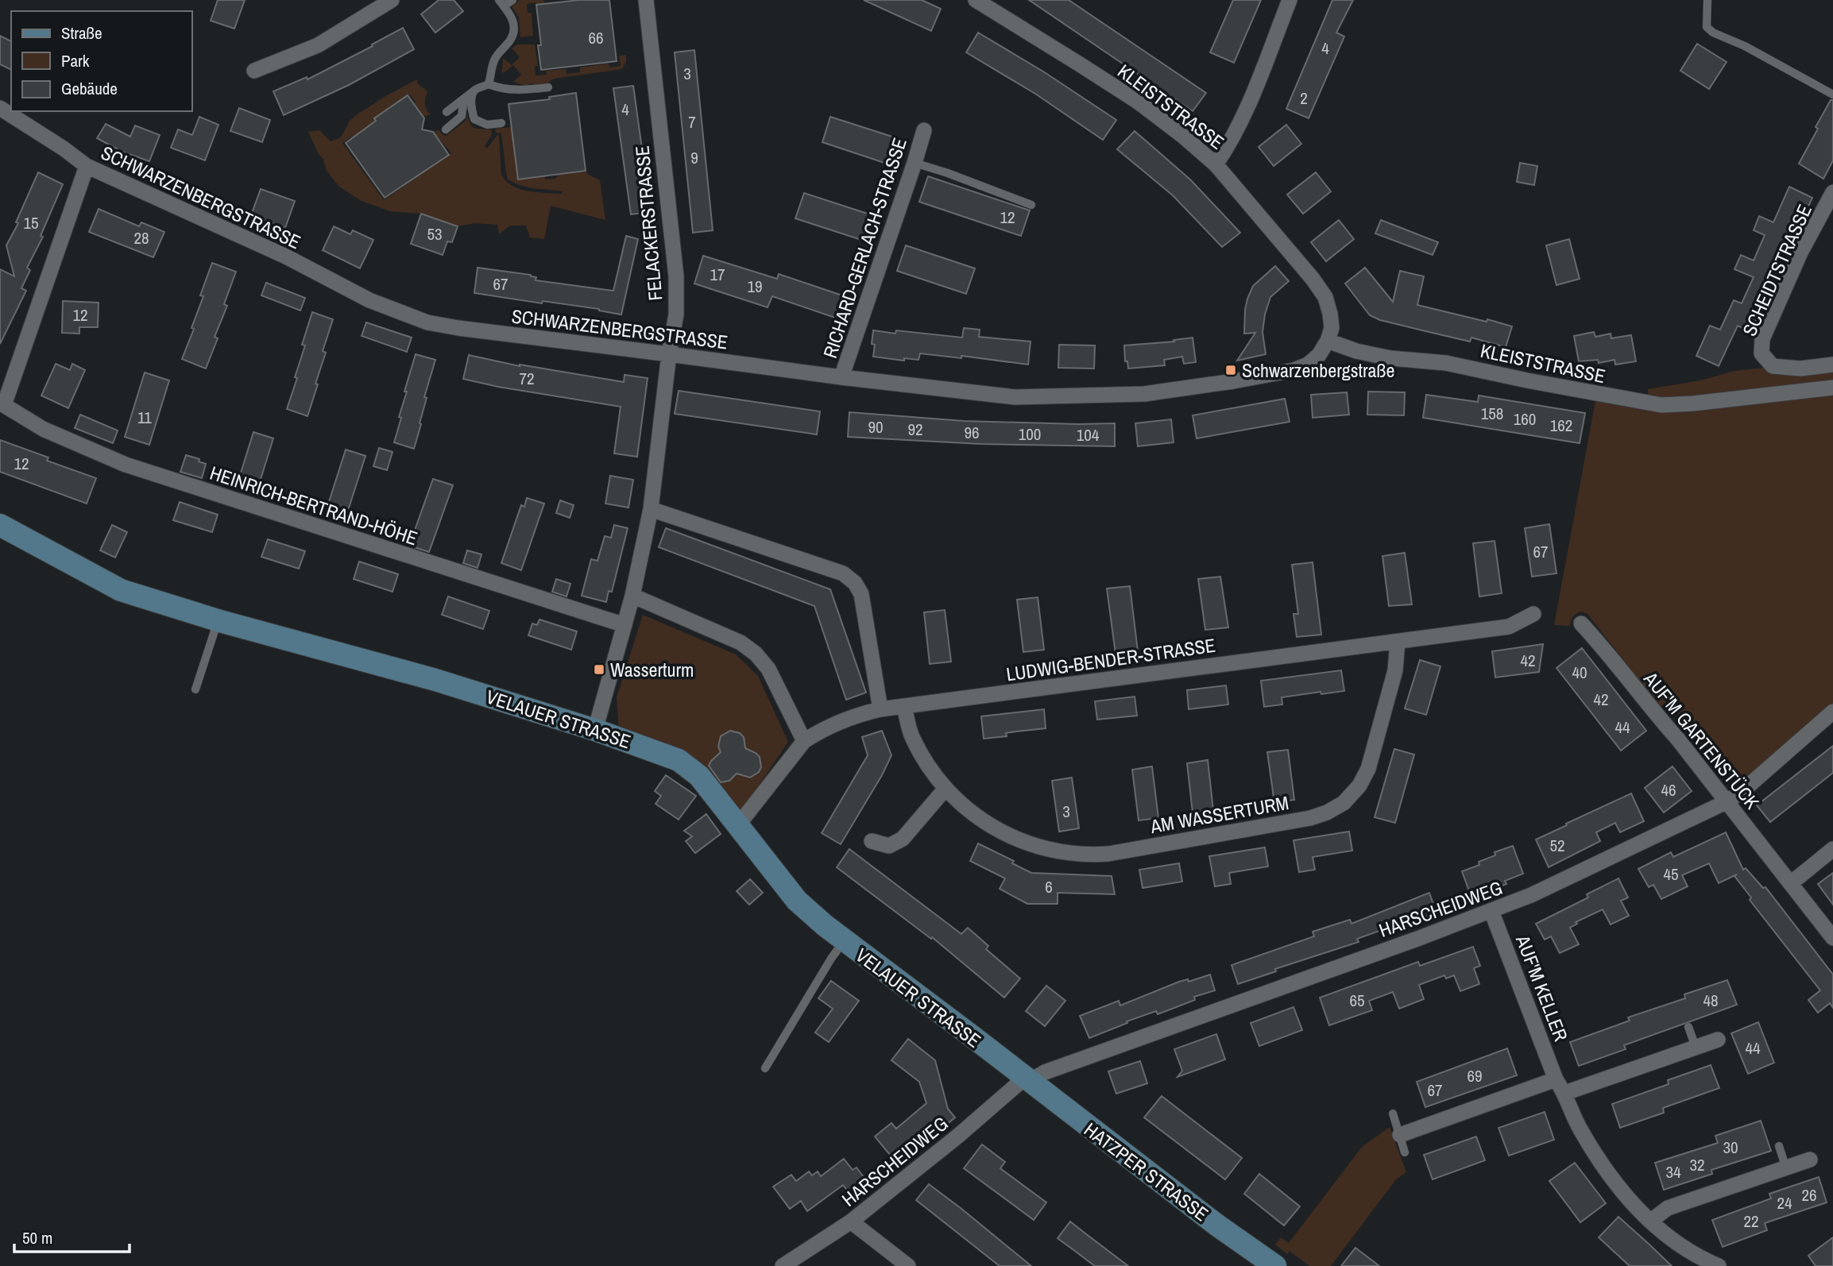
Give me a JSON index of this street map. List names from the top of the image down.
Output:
{
  "streets": {
    "main road": ["VELAUER STRASSE", "HATZPER STRASSE"],
    "street": [
      "KLEISTSTRASSE",
      "SCHWARZENBERGSTRASSE",
      "FELACKERSTRASSE",
      "RICHARD-GERLACH-STRASSE",
      "SCHEIDTSTRASSE",
      "HEINRICH-BERTRAND-HÖHE",
      "LUDWIG-BENDER-STRASSE",
      "AUF'M GARTENSTÜCK",
      "AM WASSERTURM",
      "HARSCHEIDWEG",
      "AUF'M KELLER"
    ]
  },
  "crossings": [
    ["KLEISTSTRASSE", "SCHWARZENBERGSTRASSE"],
    ["SCHWARZENBERGSTRASSE", "FELACKERSTRASSE"],
    ["SCHWARZENBERGSTRASSE", "RICHARD-GERLACH-STRASSE"],
    ["FELACKERSTRASSE", "HEINRICH-BERTRAND-HÖHE"],
    ["FELACKERSTRASSE", "VELAUER STRASSE"],
    ["LUDWIG-BENDER-STRASSE", "VELAUER STRASSE"],
    ["LUDWIG-BENDER-STRASSE", "AM WASSERTURM"],
    ["VELAUER STRASSE", "HARSCHEIDWEG"],
    ["VELAUER STRASSE", "HATZPER STRASSE"],
    ["AUF'M GARTENSTÜCK", "HARSCHEIDWEG"],
    ["HARSCHEIDWEG", "AUF'M KELLER"],
    ["HARSCHEIDWEG", "HATZPER STRASSE"]
  ],
  "places": {
    "transit": ["Schwarzenbergstraße", "Wasserturm"]
  },
  "house_numbers": [
    "66",
    "4",
    "3",
    "2",
    "4",
    "7",
    "9",
    "12",
    "15",
    "53",
    "28",
    "17",
    "67",
    "19",
    "12",
    "72",
    "158",
    "11",
    "160",
    "162",
    "90",
    "92",
    "96",
    "100",
    "104",
    "12",
    "67",
    "42",
    "40",
    "42",
    "44",
    "46",
    "3",
    "52",
    "45",
    "6",
    "65",
    "48",
    "44",
    "69",
    "67",
    "30",
    "32",
    "34",
    "26",
    "24",
    "22"
  ],
  "legend": ["Straße", "Park", "Gebäude"],
  "scale_bar": "50 m"
}
